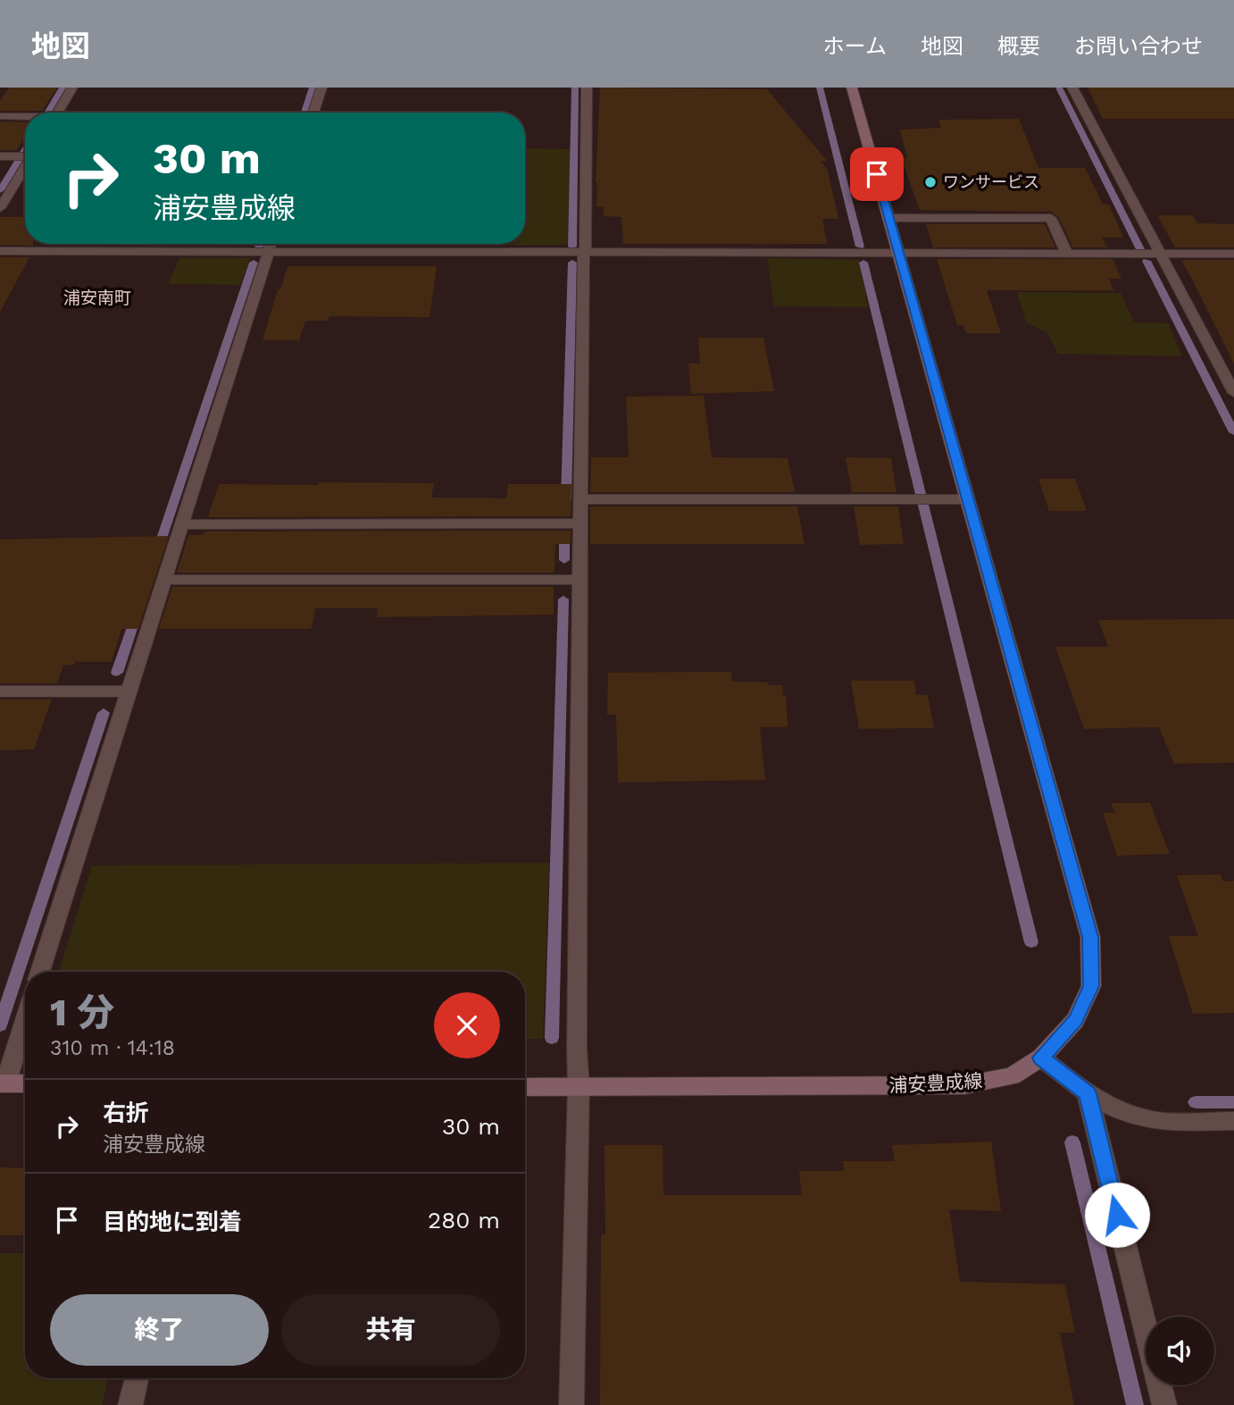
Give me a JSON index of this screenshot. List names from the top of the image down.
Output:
{
  "streets": {
    "main road": ["浦安豊成線"]
  },
  "districts": ["浦安南町"],
  "places": ["ワンサービス"],
  "page": {
    "header": "地図",
    "nav": [
      "ホーム",
      "地図",
      "概要",
      "お問い合わせ"
    ],
    "turn": ["30 m", "浦安豊成線"],
    "heading": ["1 分", "310 m · 14:18"],
    "list": [
      {
        "name": "右折",
        "note": "浦安豊成線",
        "value": "30 m"
      },
      {
        "name": "目的地に到着",
        "value": "280 m"
      }
    ],
    "buttons": ["終了", "共有"]
  }
}
